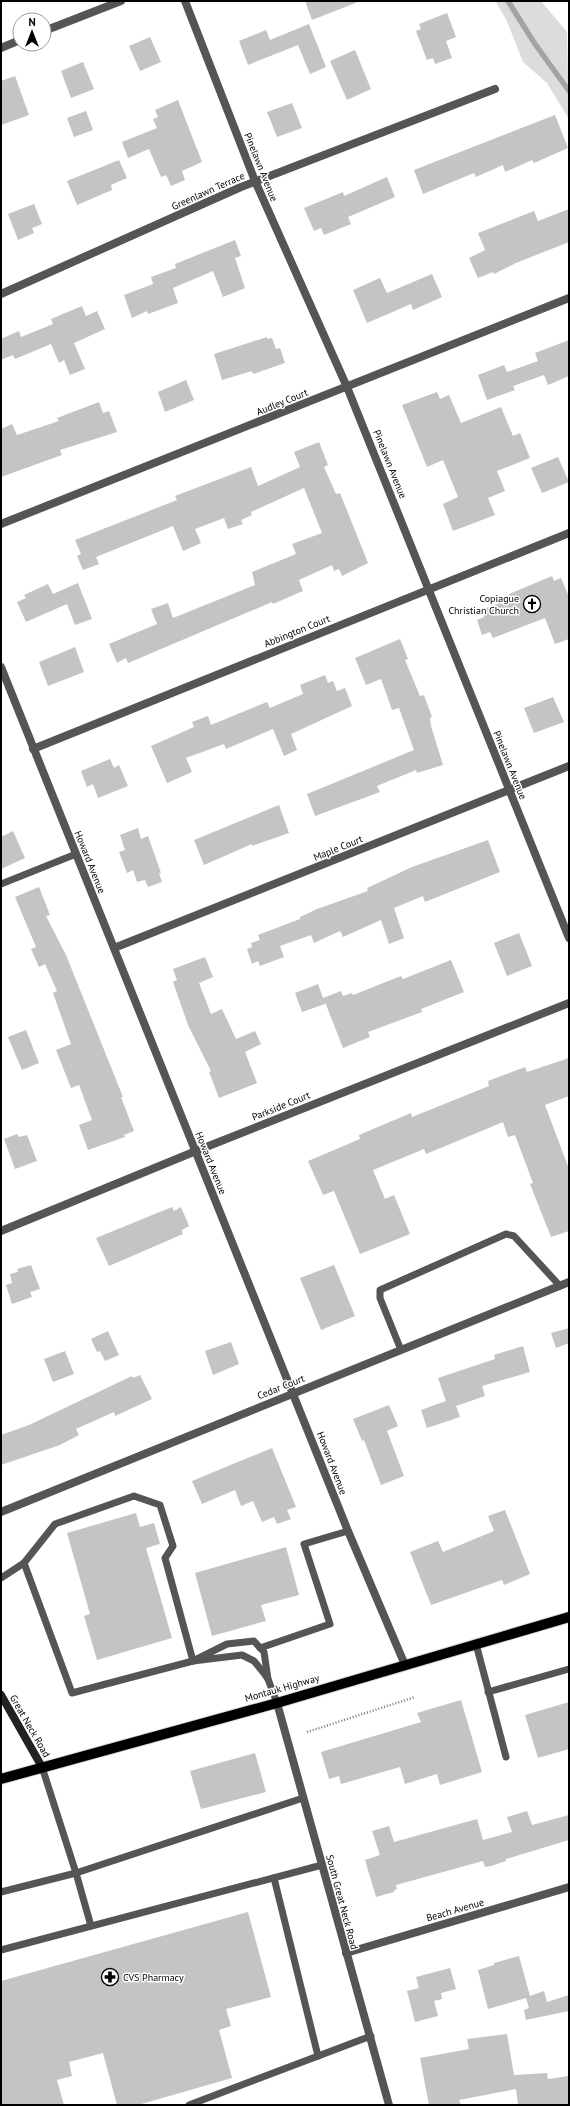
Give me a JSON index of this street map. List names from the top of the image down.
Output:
{
  "streets": {
    "main road": ["Montauk Highway", "Great Neck Road"],
    "street": [
      "Pinelawn Avenue",
      "Greenlawn Terrace",
      "Audley Court",
      "Abbington Court",
      "Maple Court",
      "Howard Avenue",
      "Parkside Court",
      "Cedar Court",
      "South Great Neck Road",
      "Beach Avenue"
    ]
  },
  "crossings": [
    ["Pinelawn Avenue", "Greenlawn Terrace"],
    ["Pinelawn Avenue", "Audley Court"],
    ["Pinelawn Avenue", "Abbington Court"],
    ["Pinelawn Avenue", "Maple Court"],
    ["Abbington Court", "Howard Avenue"],
    ["Maple Court", "Howard Avenue"],
    ["Howard Avenue", "Parkside Court"],
    ["Howard Avenue", "Cedar Court"],
    ["Howard Avenue", "Montauk Highway"],
    ["Montauk Highway", "Great Neck Road"],
    ["Montauk Highway", "South Great Neck Road"],
    ["South Great Neck Road", "Beach Avenue"]
  ],
  "places": {
    "church": ["Copiague Christian Church"],
    "pharmacy": ["CVS Pharmacy"]
  },
  "north": "top"
}
